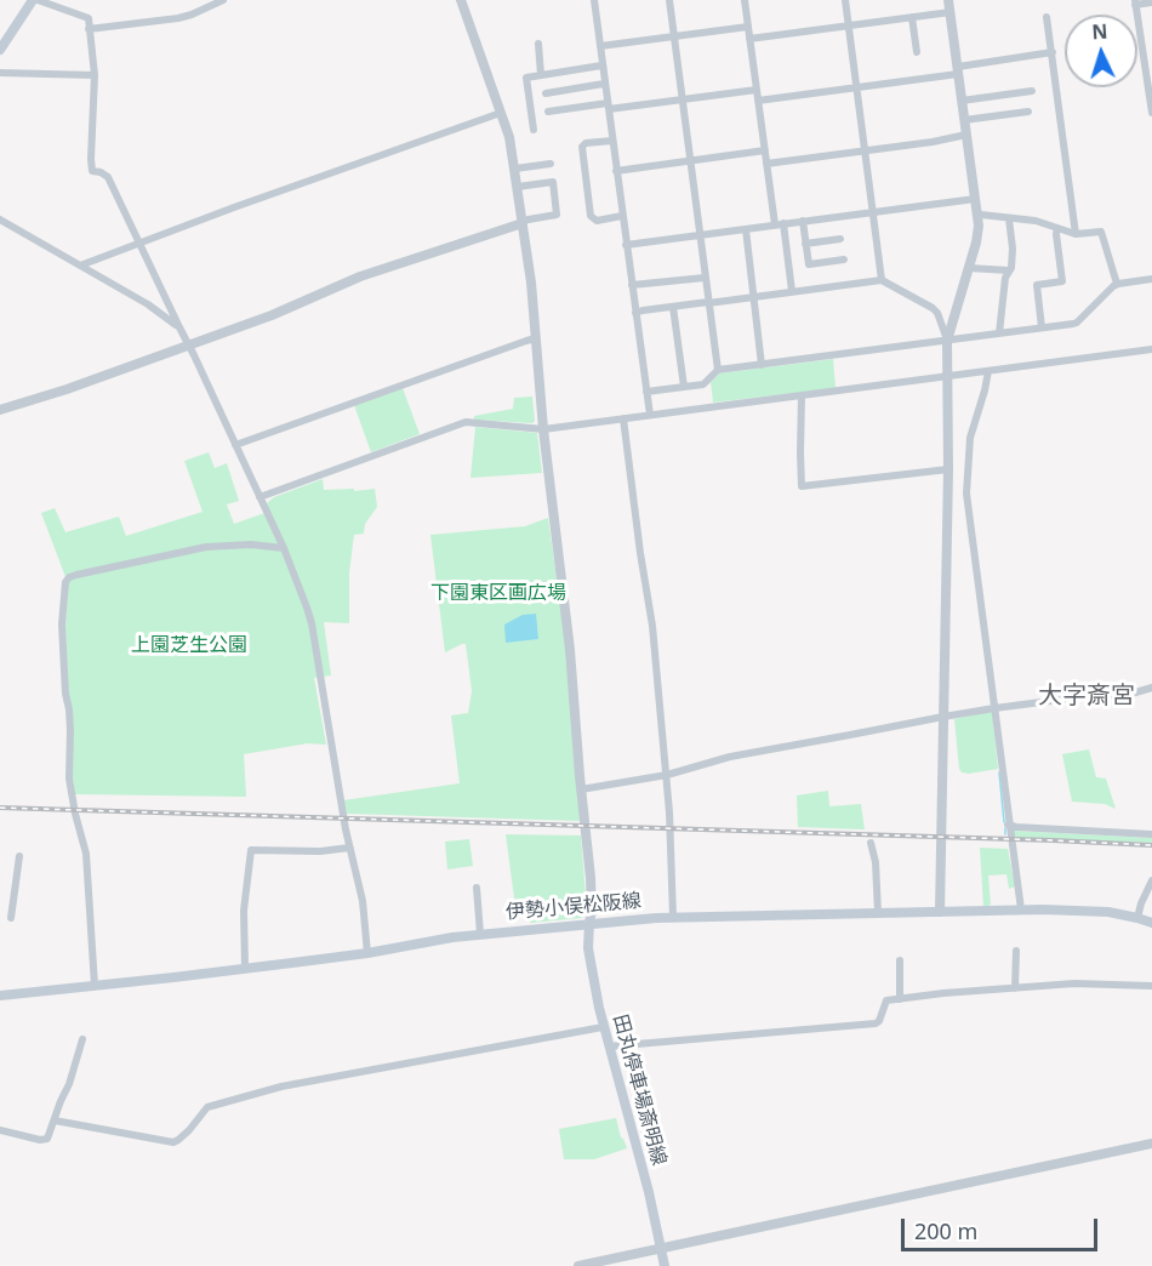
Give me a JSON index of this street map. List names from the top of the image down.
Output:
{
  "streets": {
    "main road": ["伊勢小俣松阪線", "田丸停車場斎明線"]
  },
  "crossings": [
    ["伊勢小俣松阪線", "田丸停車場斎明線"]
  ],
  "districts": ["大字斎宮"],
  "parks": ["下園東区画広場", "上園芝生公園"],
  "scale_bar": "200 m",
  "north": "top"
}
